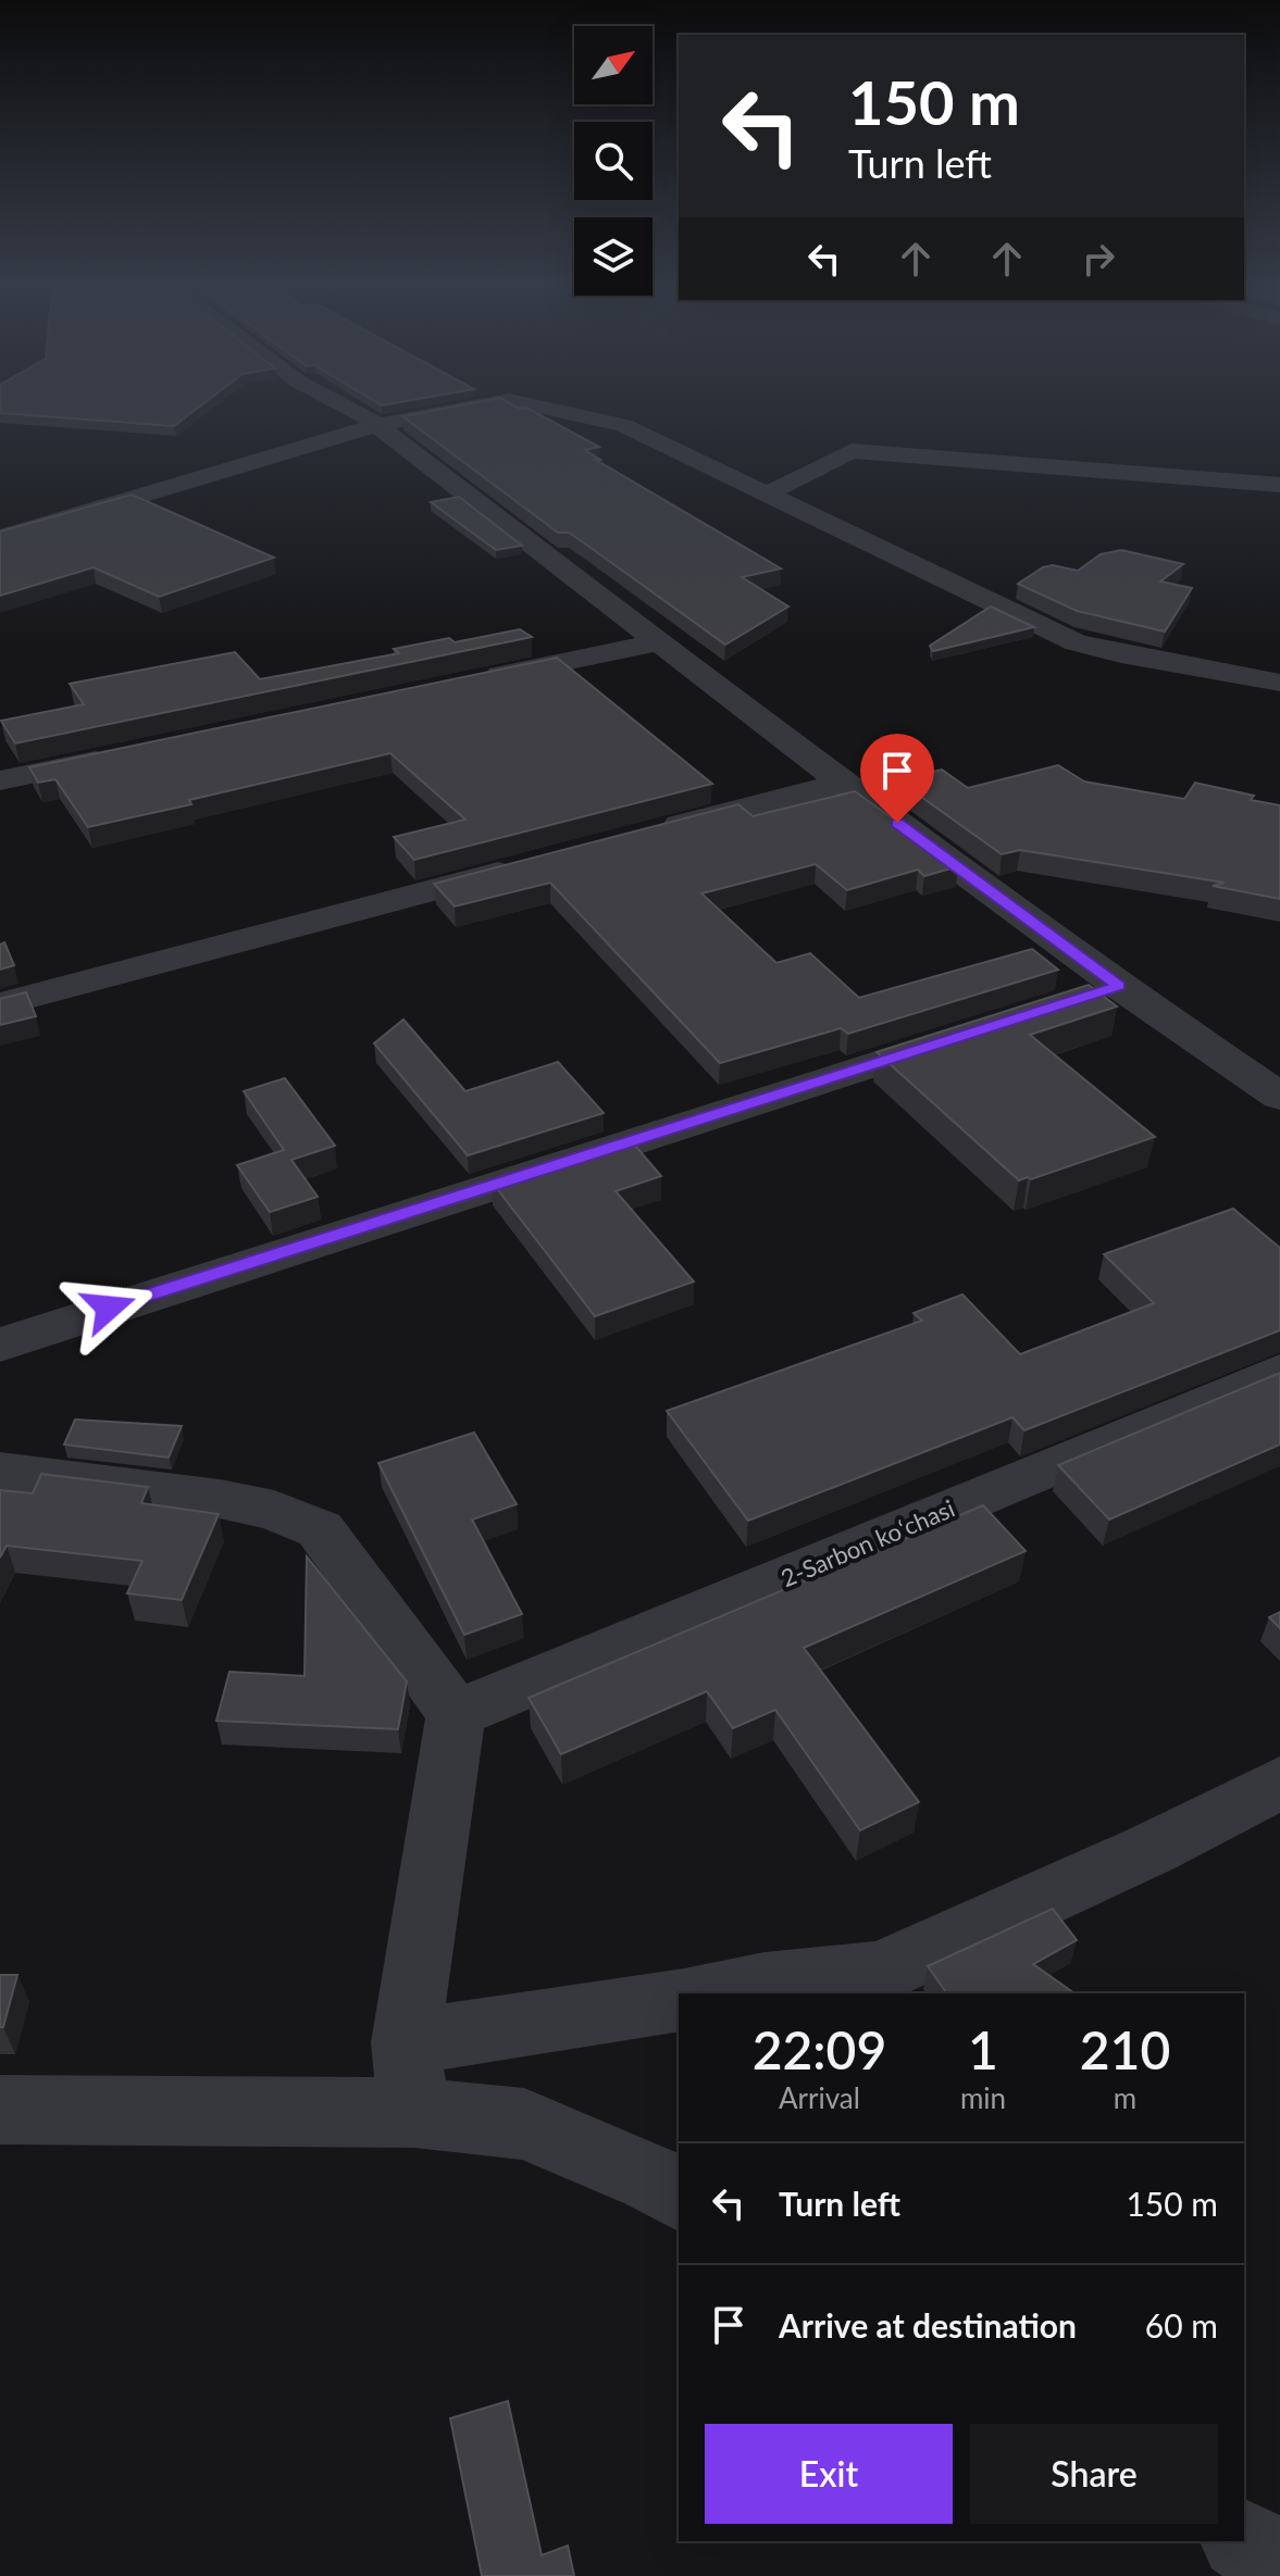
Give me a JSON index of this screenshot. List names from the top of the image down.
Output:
{
  "streets": {
    "street": ["2-Sarbon koʻchasi"]
  },
  "north": "top right",
  "page": {
    "turn": ["150 m", "Turn left"],
    "eta": [
      "22:09",
      "Arrival",
      "1",
      "min",
      "210",
      "m"
    ],
    "list": [
      {
        "name": "Turn left",
        "value": "150 m"
      },
      {
        "name": "Arrive at destination",
        "value": "60 m"
      }
    ],
    "buttons": ["Exit", "Share"]
  }
}
